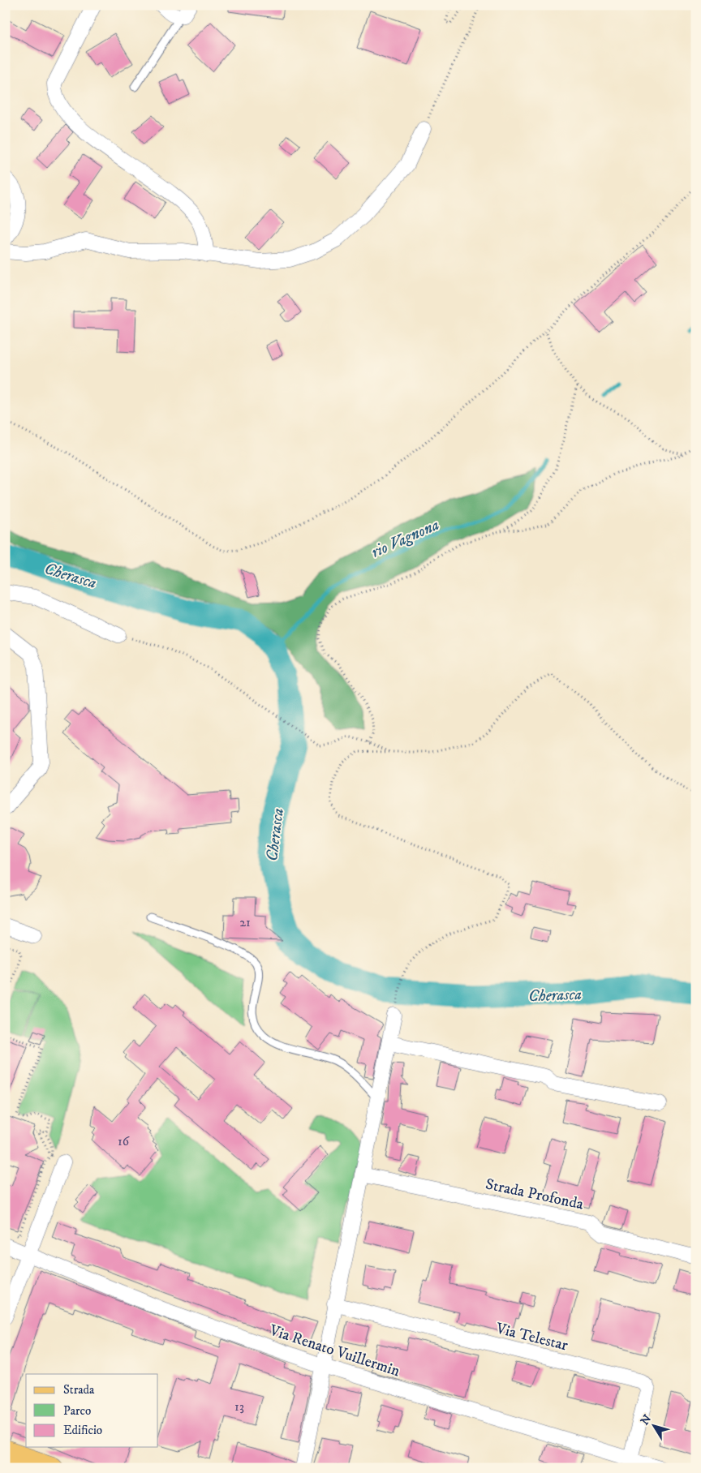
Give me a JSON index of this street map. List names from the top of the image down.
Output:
{
  "streets": {
    "street": ["Strada Profonda", "Via Telestar", "Via Renato Vuillermin"]
  },
  "crossings": [
    ["Via Telestar", "Via Renato Vuillermin"]
  ],
  "water": ["rio Vagnona", "Cherasca"],
  "house_numbers": ["21", "16", "13"],
  "legend": ["Strada", "Parco", "Edificio"],
  "north": "top left"
}
